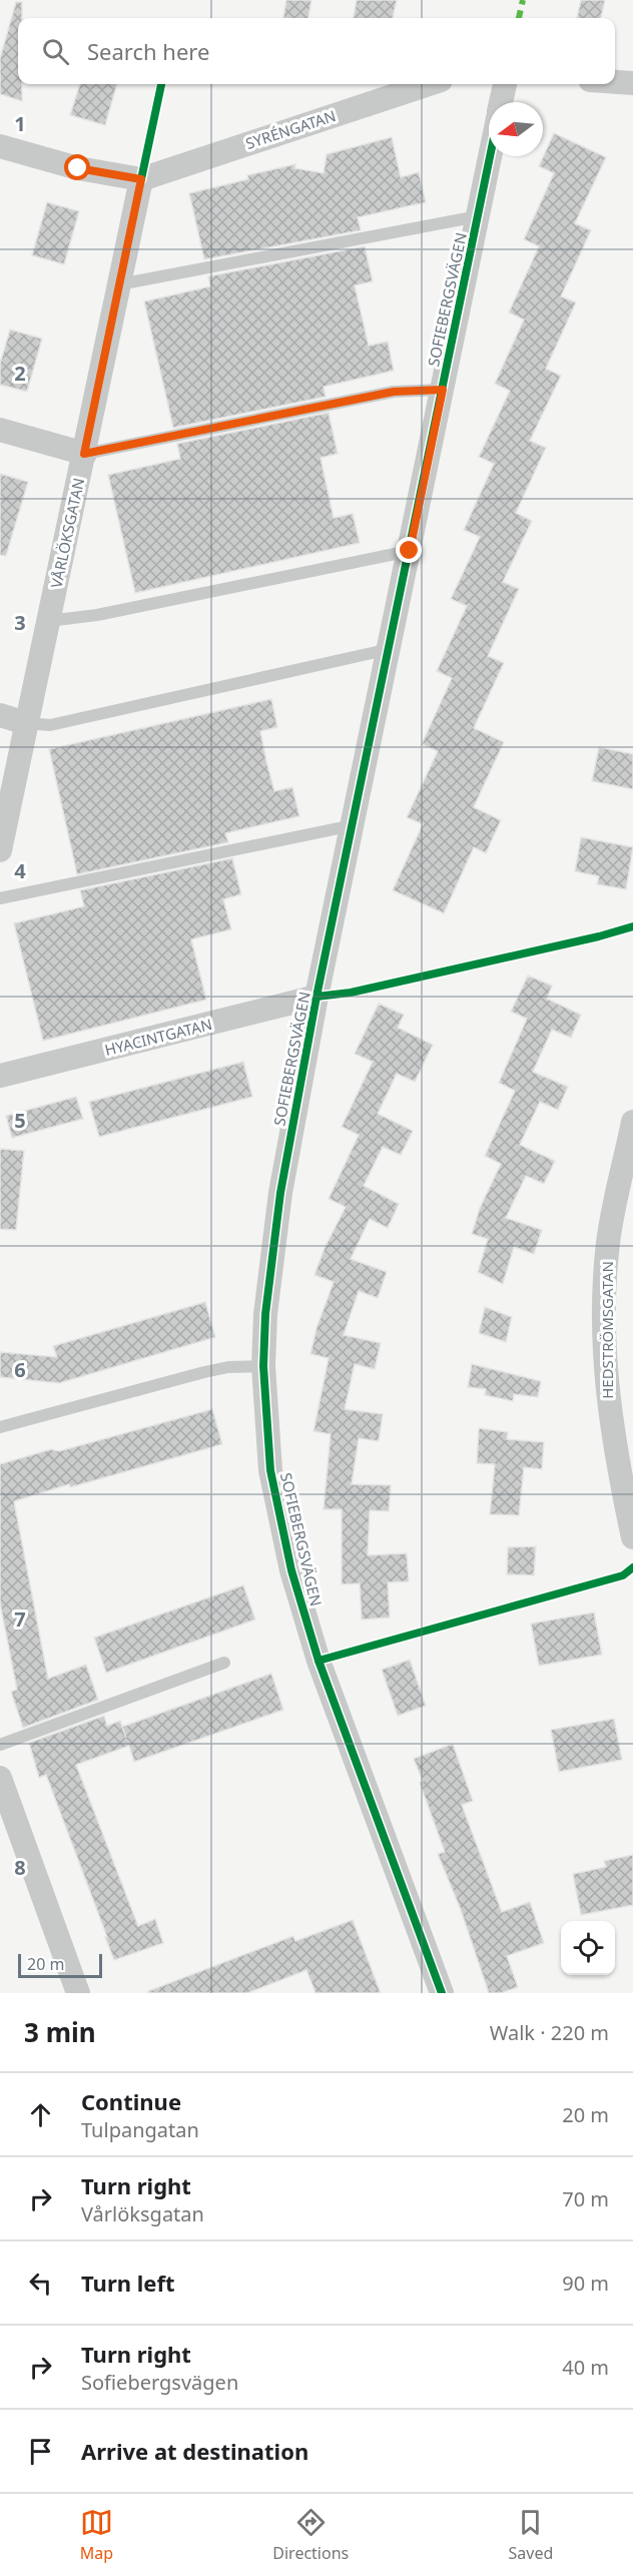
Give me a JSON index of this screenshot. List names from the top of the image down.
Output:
{
  "streets": {
    "street": [
      "SYRÉNGATAN",
      "SOFIEBERGSVÄGEN",
      "VÅRLÖKSGATAN",
      "HYACINTGATAN",
      "HEDSTRÖMSGATAN"
    ]
  },
  "crossings": [
    ["SYRÉNGATAN", "VÅRLÖKSGATAN"],
    ["SOFIEBERGSVÄGEN", "HYACINTGATAN"]
  ],
  "scale_bar": "20 m",
  "north": "left",
  "page": {
    "search": "Search here",
    "scale": "20 m",
    "heading": ["3 min", "Walk · 220 m"],
    "list": [
      ["Continue", "Tulpangatan", "20 m"],
      ["Turn right", "Vårlöksgatan", "70 m"],
      ["Turn left", "90 m"],
      ["Turn right", "Sofiebergsvägen", "40 m"],
      "Arrive at destination"
    ],
    "nav": ["Map", "Directions", "Saved"]
  },
  "grid": {
    "rows": [
      "1",
      "2",
      "3",
      "4",
      "5",
      "6",
      "7",
      "8"
    ]
  }
}
